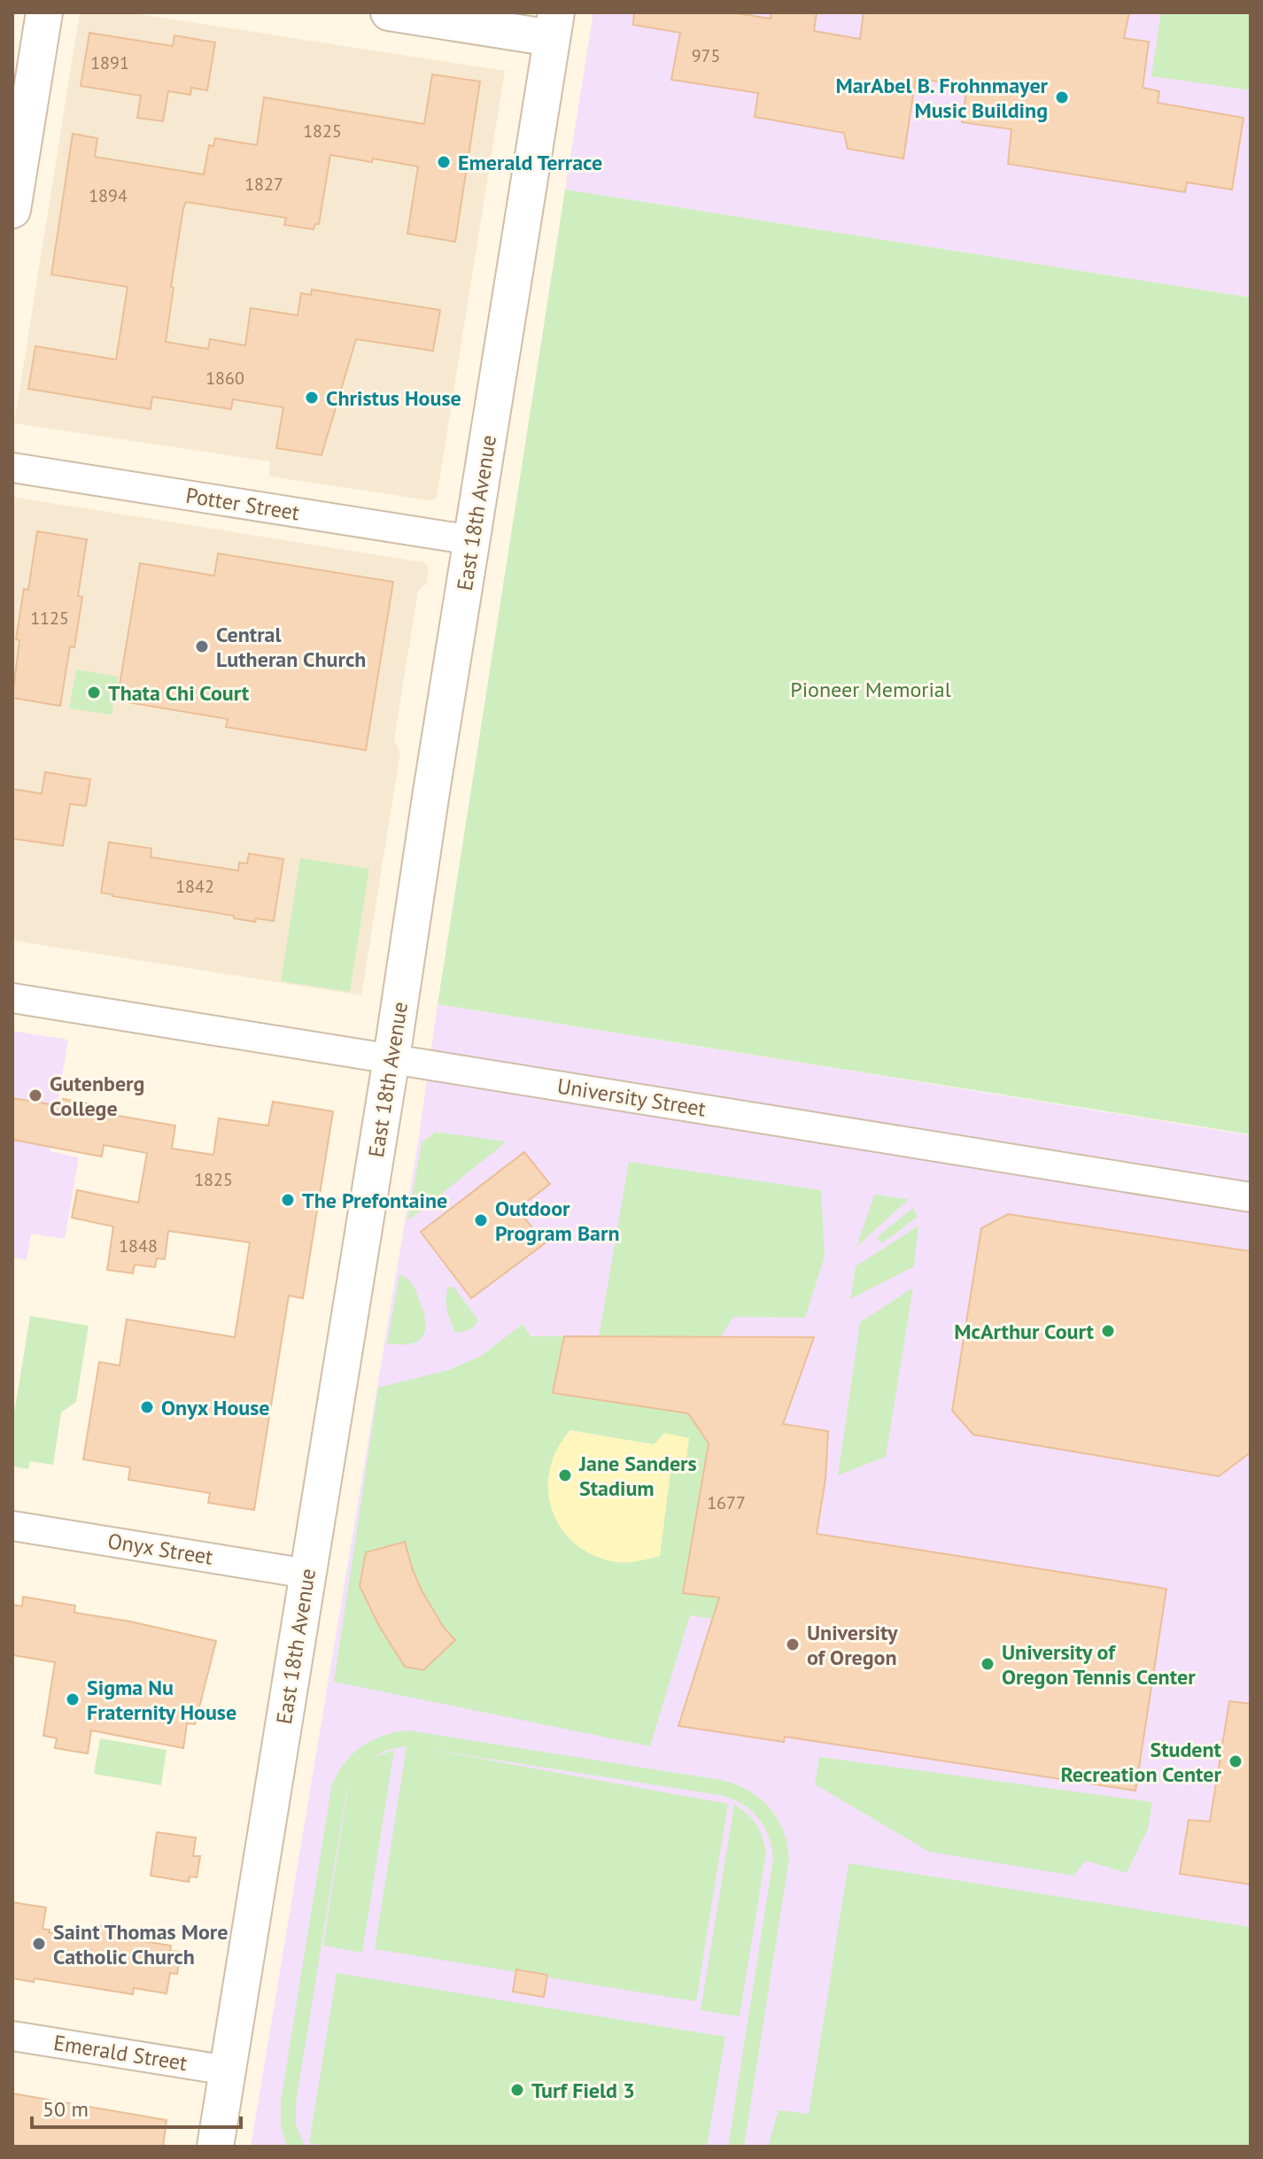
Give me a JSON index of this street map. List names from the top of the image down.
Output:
{
  "streets": {
    "street": [
      "Potter Street",
      "East 18th Avenue",
      "University Street",
      "Onyx Street",
      "Emerald Street"
    ]
  },
  "crossings": [
    ["Potter Street", "East 18th Avenue"],
    ["East 18th Avenue", "University Street"],
    ["East 18th Avenue", "Onyx Street"],
    ["East 18th Avenue", "Emerald Street"]
  ],
  "parks": ["Pioneer Memorial"],
  "places": [
    "MarAbel B. Frohnmayer Music Building",
    "Emerald Terrace",
    "Christus House",
    "Central Lutheran Church",
    "Thata Chi Court",
    "Gutenberg College",
    "The Prefontaine",
    "Outdoor Program Barn",
    "McArthur Court",
    "Onyx House",
    "Jane Sanders Stadium",
    "University of Oregon",
    "University of Oregon Tennis Center",
    "Sigma Nu Fraternity House",
    "Student Recreation Center",
    "Saint Thomas More Catholic Church",
    "Turf Field 3"
  ],
  "house_numbers": [
    "975",
    "1891",
    "1825",
    "1827",
    "1894",
    "1860",
    "1125",
    "1842",
    "1825",
    "1848",
    "1677"
  ],
  "scale_bar": "50 m"
}
